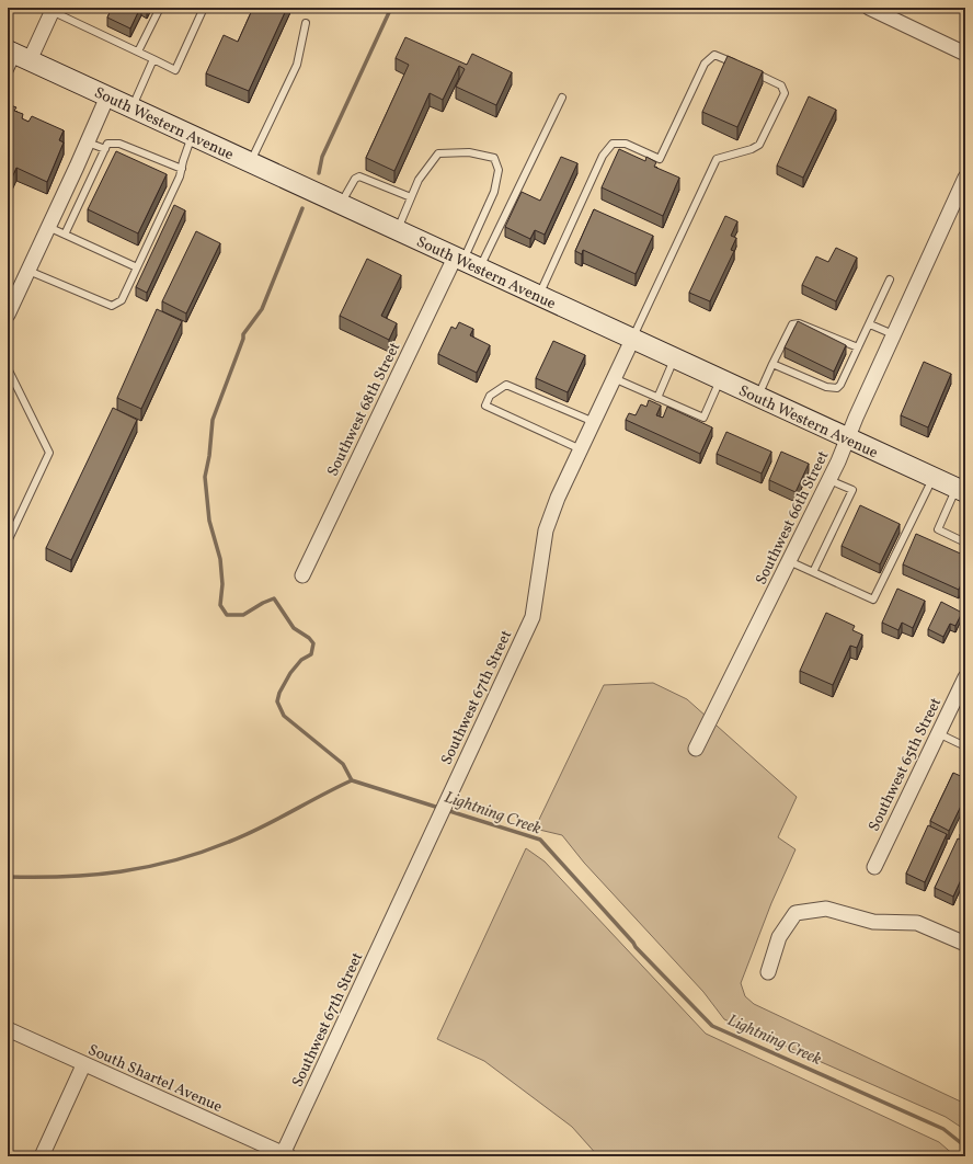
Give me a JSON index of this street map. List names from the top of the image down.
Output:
{
  "streets": {
    "main road": ["South Western Avenue"],
    "street": [
      "Southwest 68th Street",
      "Southwest 66th Street",
      "Southwest 67th Street",
      "Southwest 65th Street",
      "South Shartel Avenue"
    ]
  },
  "crossings": [
    ["South Western Avenue", "Southwest 68th Street"],
    ["South Western Avenue", "Southwest 66th Street"],
    ["South Western Avenue", "Southwest 67th Street"],
    ["Southwest 67th Street", "South Shartel Avenue"]
  ],
  "water": ["Lightning Creek"]
}
